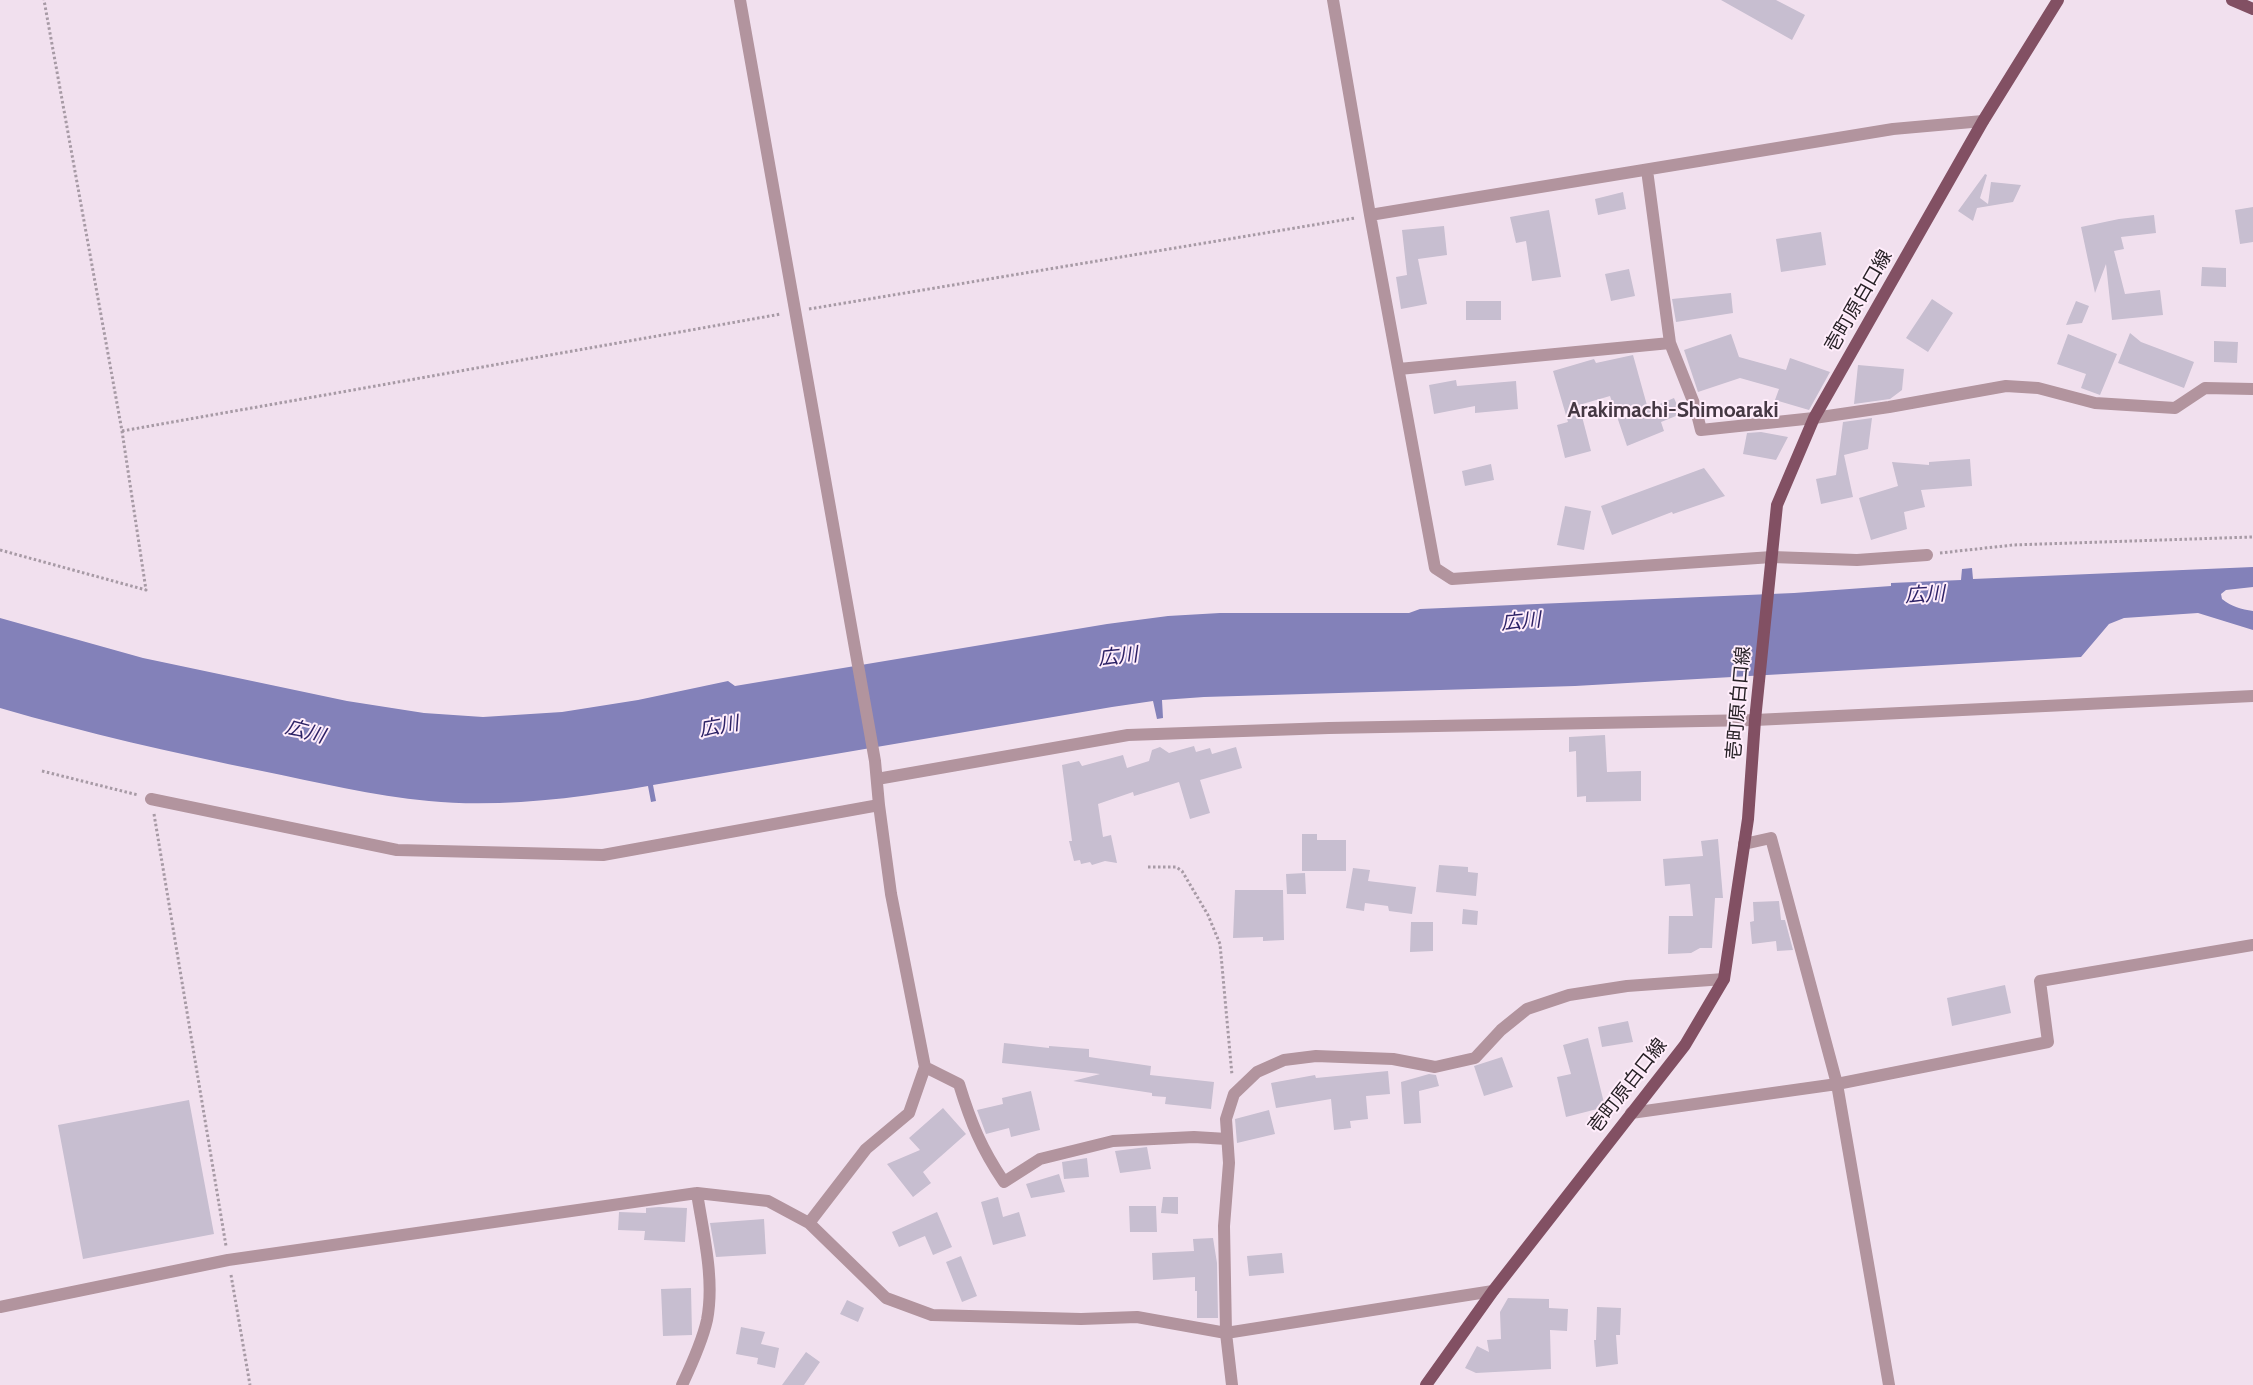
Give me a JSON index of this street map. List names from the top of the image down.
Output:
{
  "streets": {
    "main road": ["壱町原白口線"]
  },
  "districts": ["Arakimachi-Shimoaraki"],
  "water": ["広川"]
}
